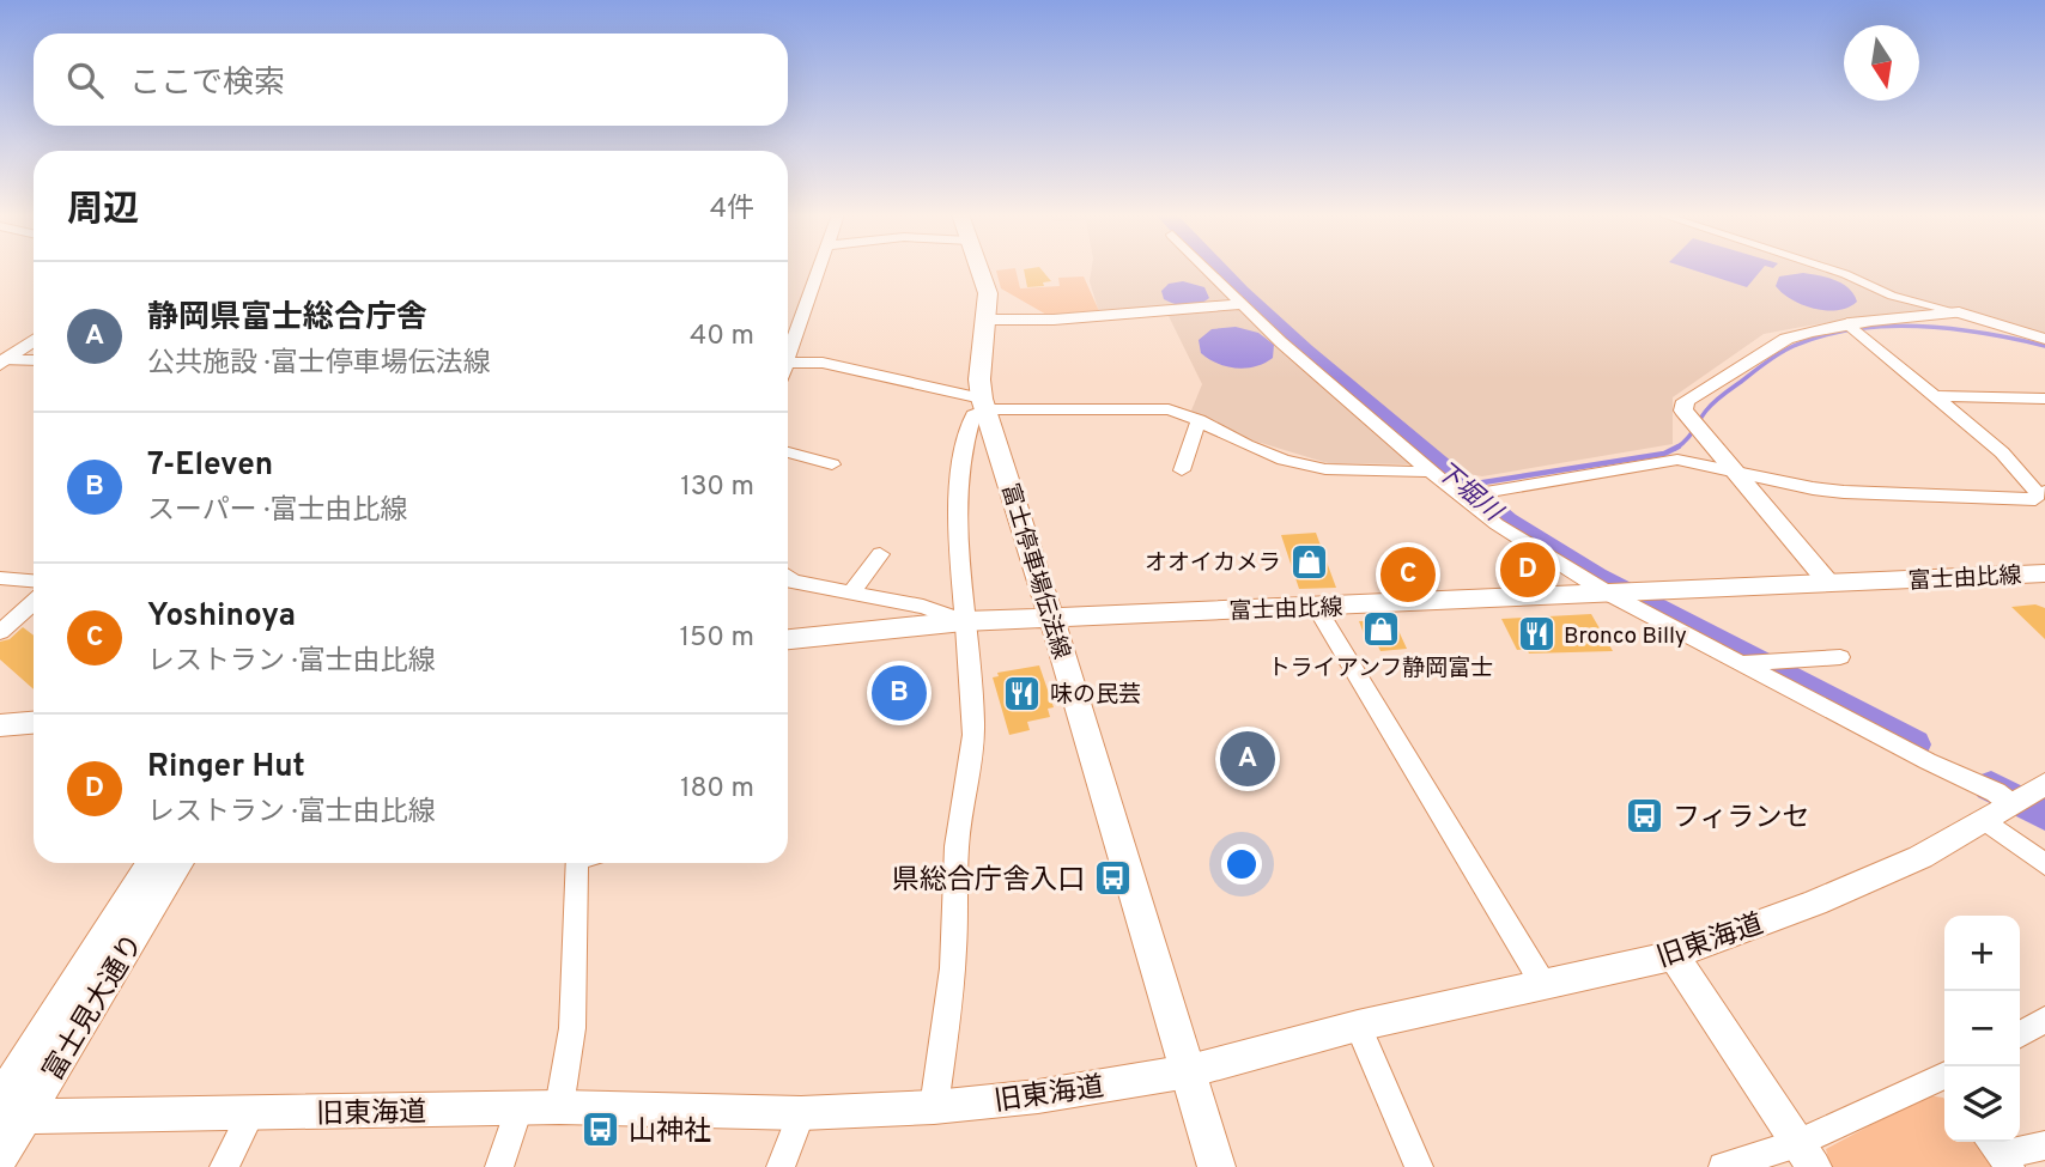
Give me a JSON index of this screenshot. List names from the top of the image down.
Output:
{
  "streets": {
    "main road": ["富士停車場伝法線", "富士由比線"],
    "street": ["旧東海道", "富士見大通り"]
  },
  "crossings": [
    ["富士停車場伝法線", "富士由比線"],
    ["富士停車場伝法線", "旧東海道"],
    ["旧東海道", "富士見大通り"]
  ],
  "water": ["下堀川"],
  "places": {
    "shop": ["オオイカメラ", "トライアンフ静岡富士"],
    "restaurant": ["Bronco Billy", "味の民芸"],
    "bus stop": ["フィランセ", "県総合庁舎入口", "山神社"]
  },
  "north": "bottom",
  "page": {
    "search": "ここで検索",
    "heading": ["周辺", "4件"],
    "list": [
      {
        "mark": "A",
        "name": "静岡県富士総合庁舎",
        "note": "公共施設 · 富士停車場伝法線",
        "value": "40 m"
      },
      {
        "mark": "B",
        "name": "7-Eleven",
        "note": "スーパー · 富士由比線",
        "value": "130 m"
      },
      {
        "mark": "C",
        "name": "Yoshinoya",
        "note": "レストラン · 富士由比線",
        "value": "150 m"
      },
      {
        "mark": "D",
        "name": "Ringer Hut",
        "note": "レストラン · 富士由比線",
        "value": "180 m"
      }
    ],
    "pins": [
      "D",
      "C",
      "B",
      "A"
    ],
    "map_buttons": ["+", "−"]
  }
}
